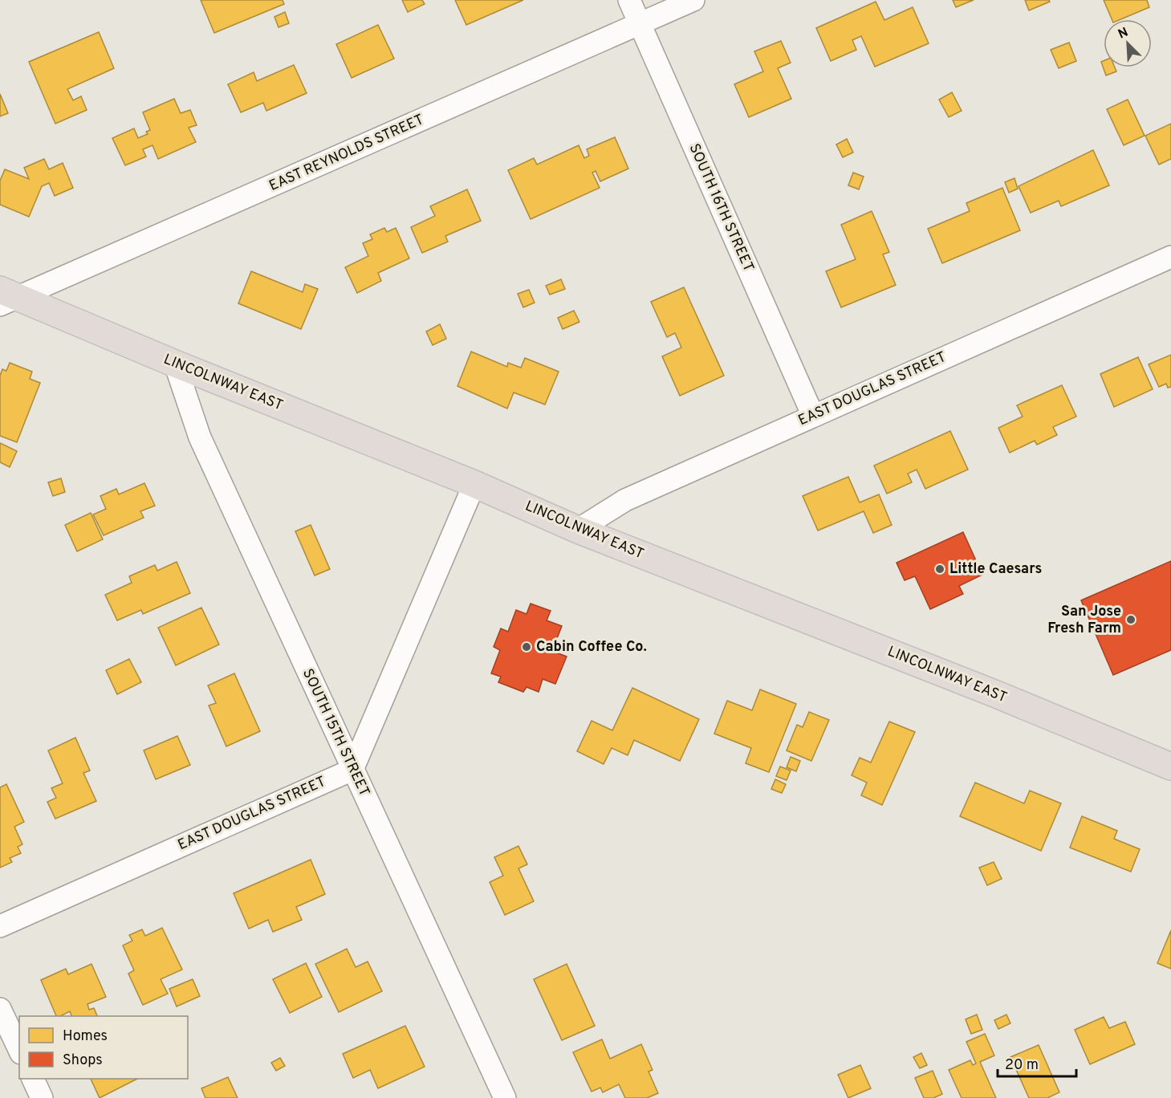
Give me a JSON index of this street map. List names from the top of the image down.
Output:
{
  "streets": {
    "highway": ["LINCOLNWAY EAST"],
    "street": [
      "EAST REYNOLDS STREET",
      "SOUTH 16TH STREET",
      "EAST DOUGLAS STREET",
      "SOUTH 15TH STREET"
    ]
  },
  "crossings": [
    ["EAST REYNOLDS STREET", "SOUTH 16TH STREET"],
    ["EAST REYNOLDS STREET", "LINCOLNWAY EAST"],
    ["SOUTH 16TH STREET", "EAST DOUGLAS STREET"],
    ["LINCOLNWAY EAST", "EAST DOUGLAS STREET"],
    ["LINCOLNWAY EAST", "SOUTH 15TH STREET"],
    ["EAST DOUGLAS STREET", "SOUTH 15TH STREET"]
  ],
  "places": ["Little Caesars", "San Jose Fresh Farm", "Cabin Coffee Co."],
  "legend": ["Homes", "Shops"],
  "scale_bar": "20 m",
  "north": "top left"
}
